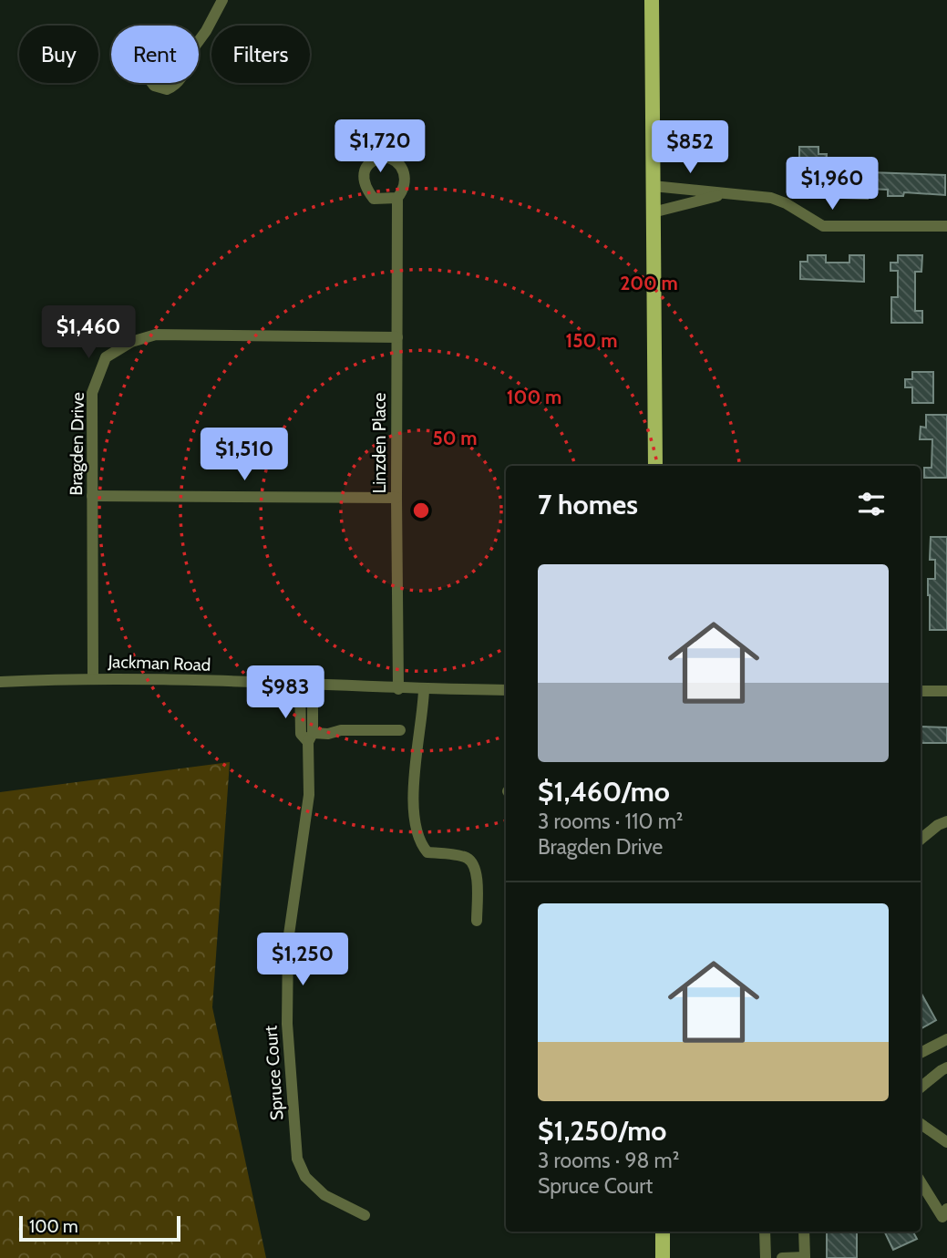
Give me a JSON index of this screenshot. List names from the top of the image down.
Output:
{
  "streets": {
    "street": [
      "Linzden Place",
      "Bragden Drive",
      "Jackman Road",
      "Spruce Court"
    ]
  },
  "crossings": [
    ["Linzden Place", "Bragden Drive"],
    ["Linzden Place", "Jackman Road"],
    ["Bragden Drive", "Jackman Road"],
    ["Jackman Road", "Spruce Court"]
  ],
  "scale_bar": "100 m",
  "page": {
    "chip": ["Buy", "Rent", "Filters"],
    "price": [
      "$1,720",
      "$852",
      "$1,960",
      "$1,460",
      "$1,510",
      "$983",
      "$1,250"
    ],
    "heading": "7 homes",
    "list": [
      {
        "name": "$1,460/mo",
        "note": "3 rooms · 110 m² · Bragden Drive"
      },
      {
        "name": "$1,250/mo",
        "note": "3 rooms · 98 m² · Spruce Court"
      }
    ],
    "scale": "100 m"
  },
  "rings": [
    "200 m",
    "150 m",
    "100 m",
    "50 m"
  ]
}
